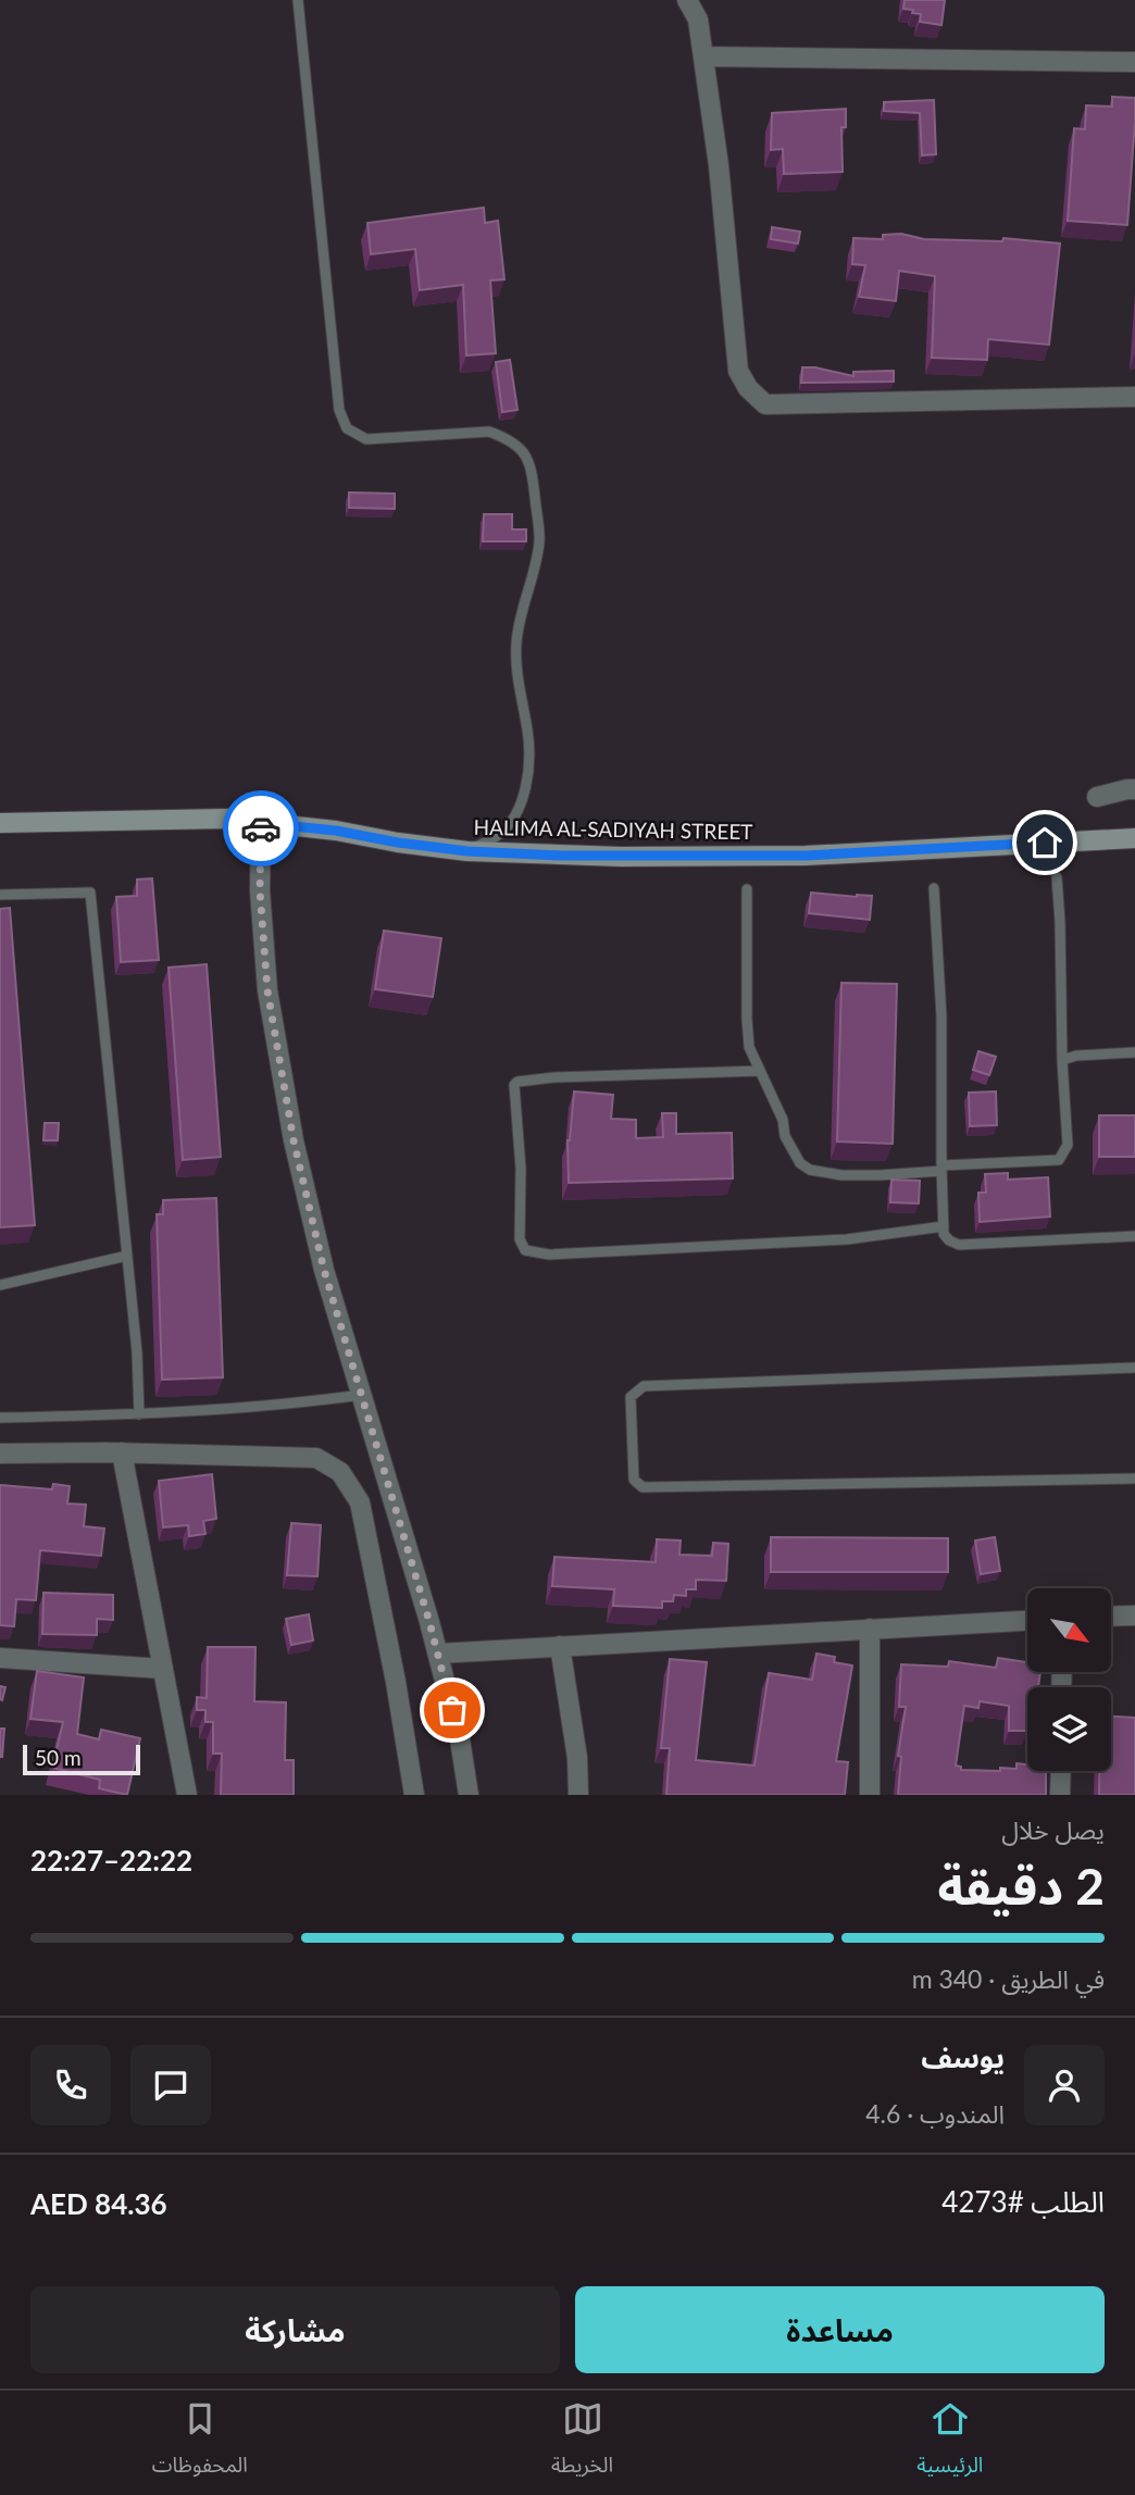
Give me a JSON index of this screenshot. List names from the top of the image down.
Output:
{
  "streets": {
    "street": ["HALIMA AL-SADIYAH STREET"]
  },
  "scale_bar": "50 m",
  "north": "bottom right",
  "page": {
    "scale": "50 m",
    "heading": ["2 دقيقة", "يصل خلال", "22:22–22:27"],
    "panel": [
      "يوسف",
      "المندوب · 4.6",
      "الطلب #4273",
      "AED 84.36"
    ],
    "bar": "في الطريق · 340 m",
    "buttons": ["مساعدة", "مشاركة"],
    "tabs": ["الرئيسية", "الخريطة", "المحفوظات"]
  }
}
